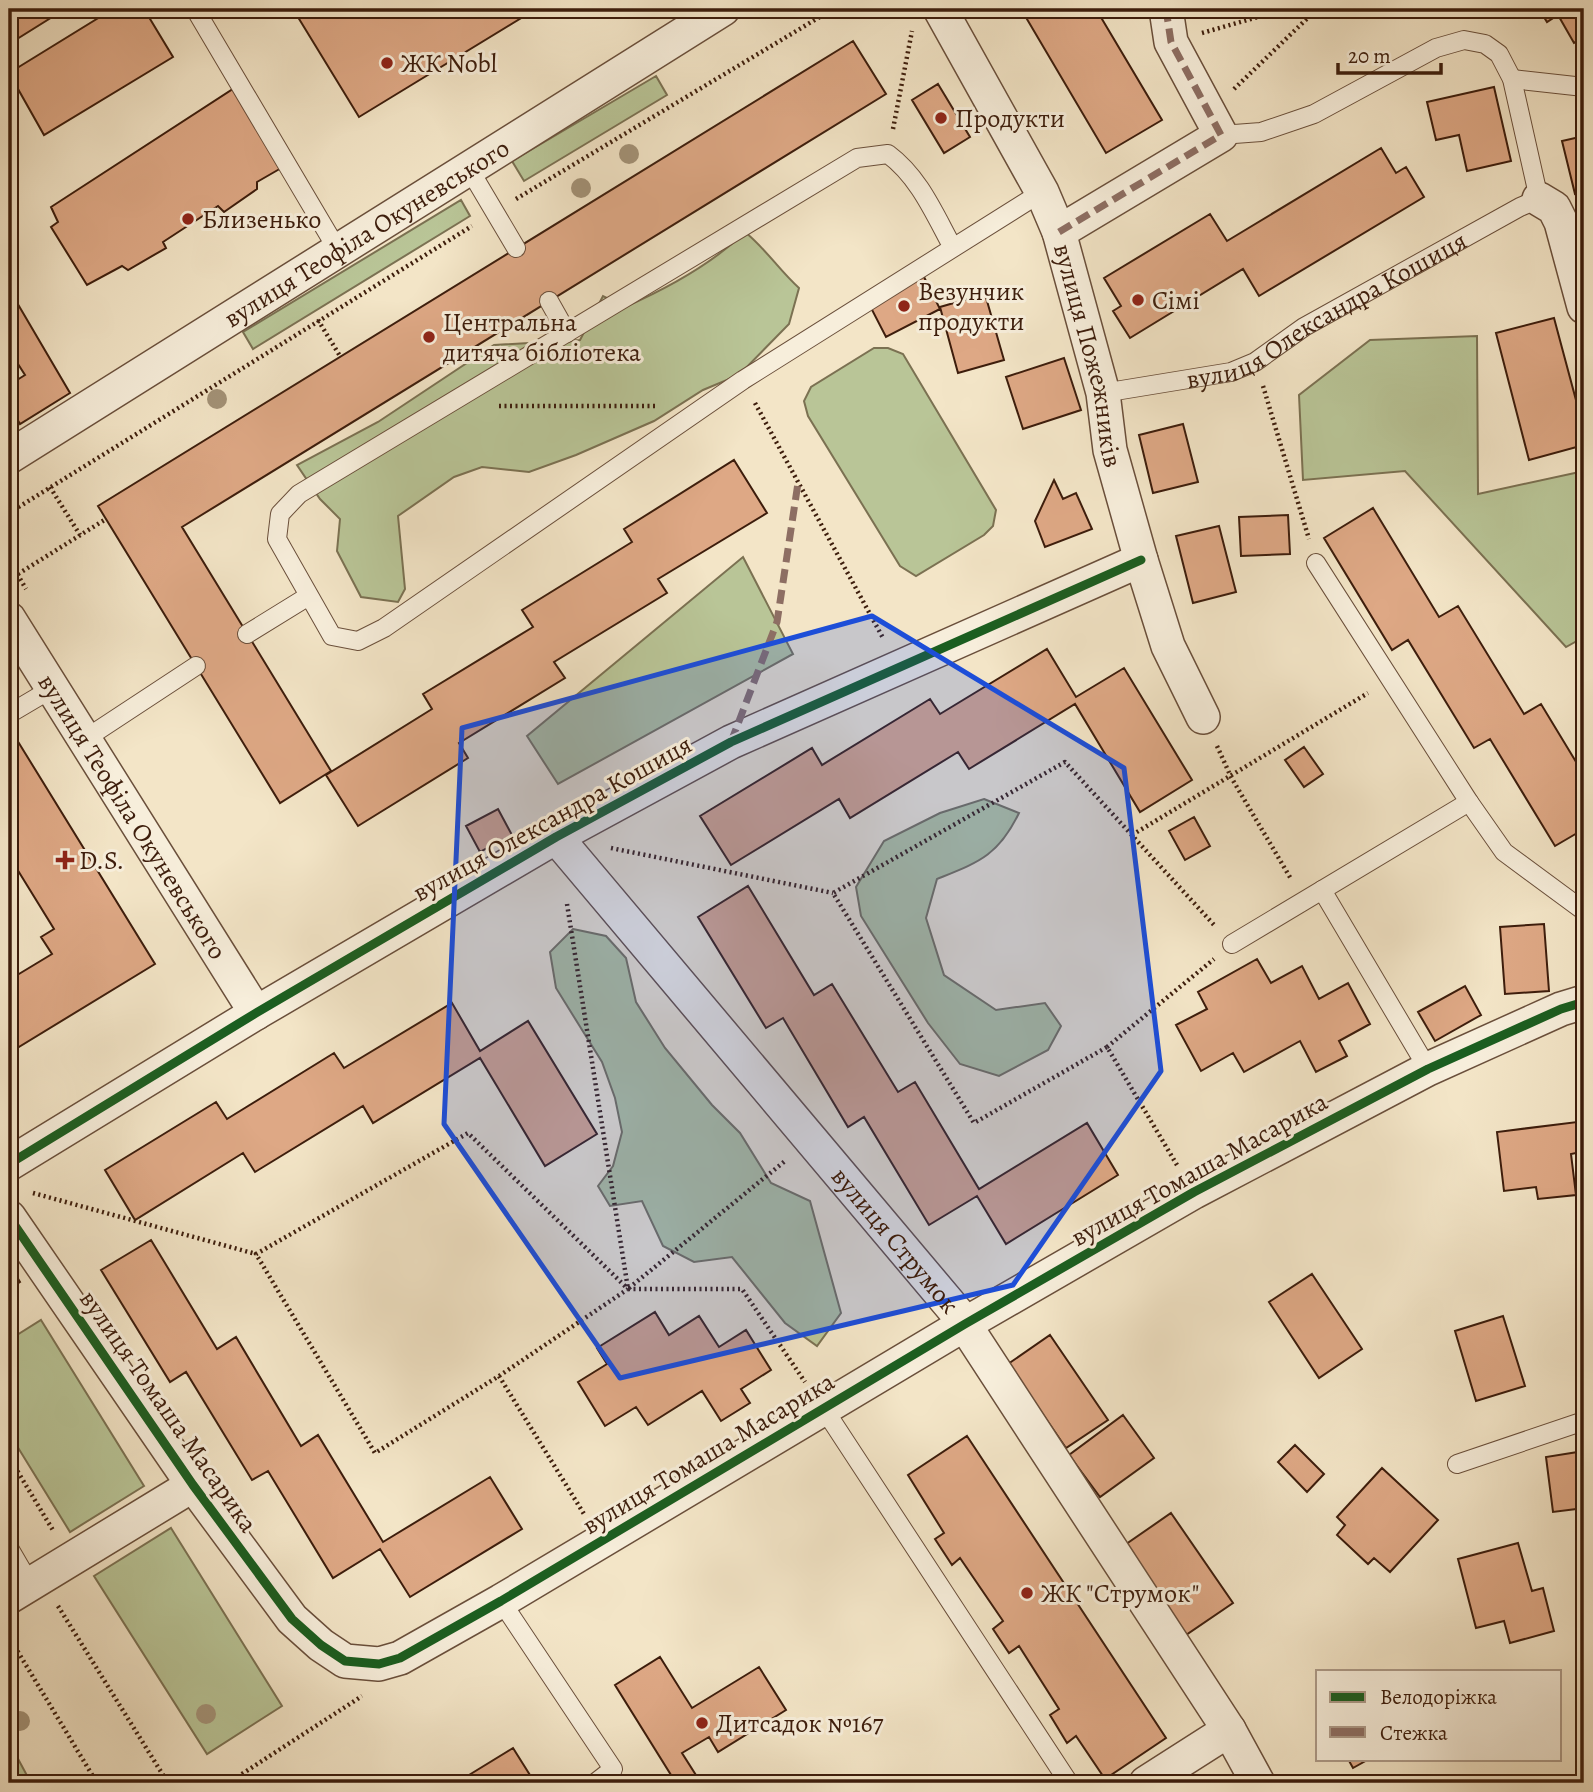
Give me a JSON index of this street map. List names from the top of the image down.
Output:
{
  "streets": {
    "street": [
      "вулиця Теофіла Окуневського",
      "вулиця Олександра Кошиця",
      "вулиця Пожежників",
      "вулиця Томаша Масарика",
      "вулиця Струмок"
    ]
  },
  "crossings": [
    ["вулиця Теофіла Окуневського", "вулиця Олександра Кошиця"],
    ["вулиця Олександра Кошиця", "вулиця Пожежників"],
    ["вулиця Олександра Кошиця", "вулиця Томаша Масарика"],
    ["вулиця Олександра Кошиця", "вулиця Струмок"],
    ["вулиця Томаша Масарика", "вулиця Струмок"]
  ],
  "places": {
    "other": [
      "ЖК Nobl",
      "Продукти",
      "Близенько",
      "Сімі",
      "Везунчик продукти",
      "Центральна дитяча бібліотека",
      "ЖК \"Струмок\"",
      "Дитсадок №167"
    ],
    "health": ["D.S."]
  },
  "legend": ["Велодоріжка", "Стежка"],
  "scale_bar": "20 m"
}
